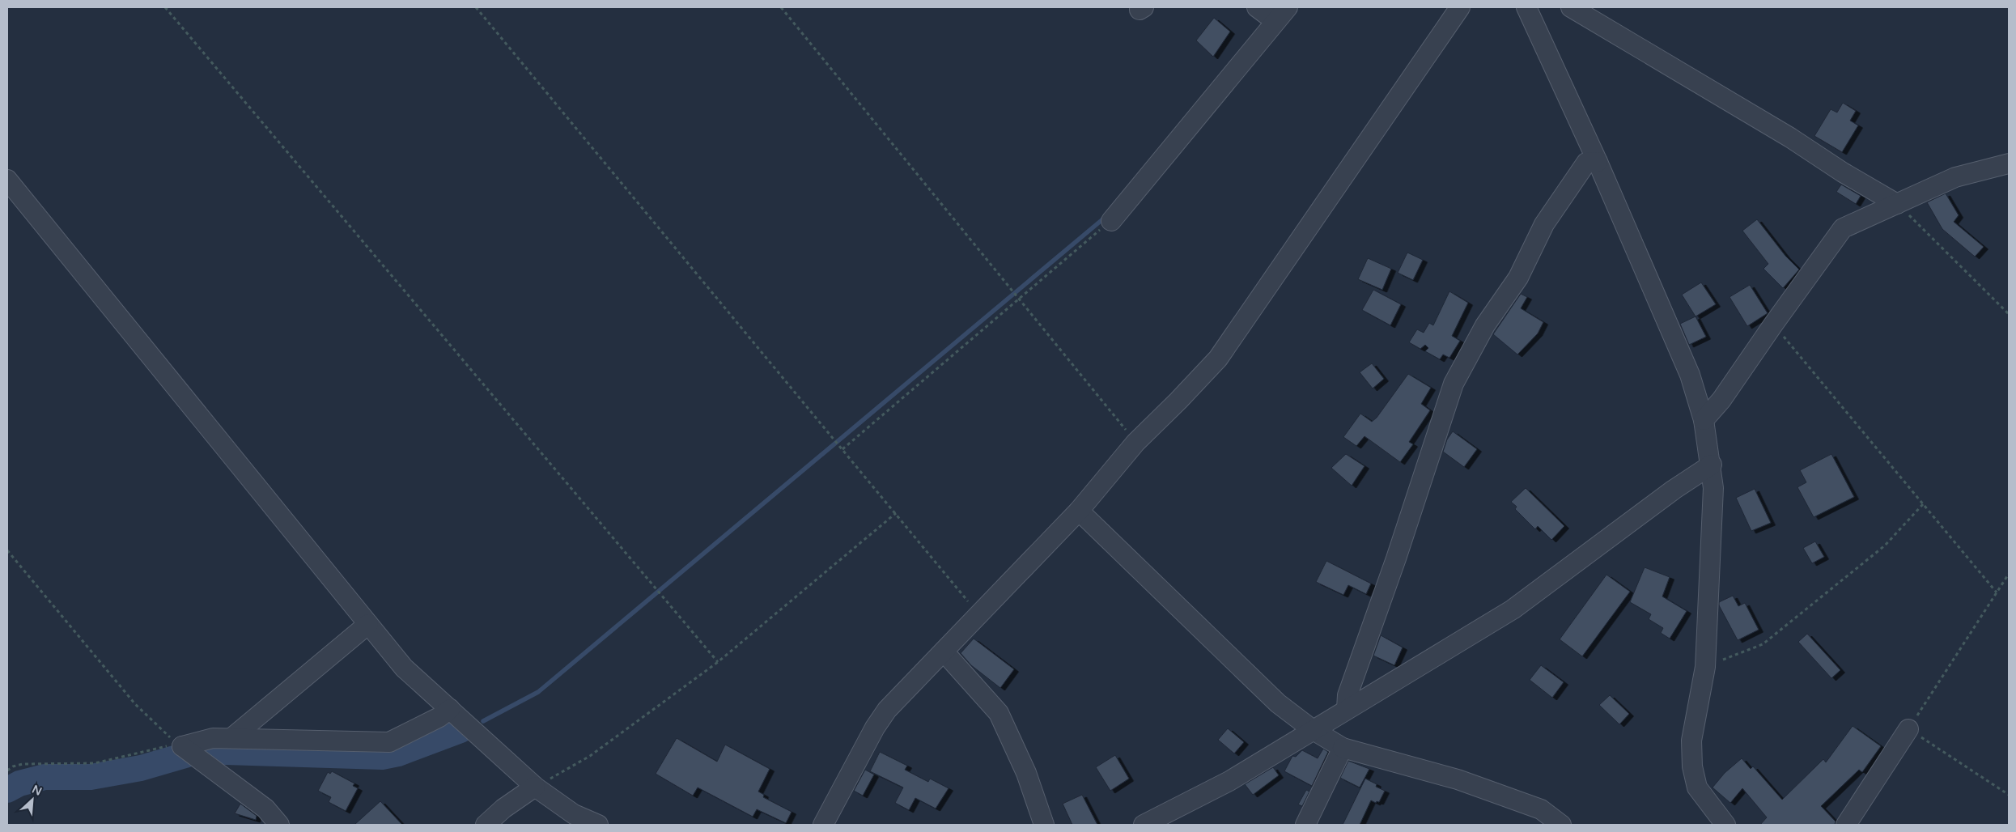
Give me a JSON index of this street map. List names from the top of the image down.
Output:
{
  "north": "top right"
}
